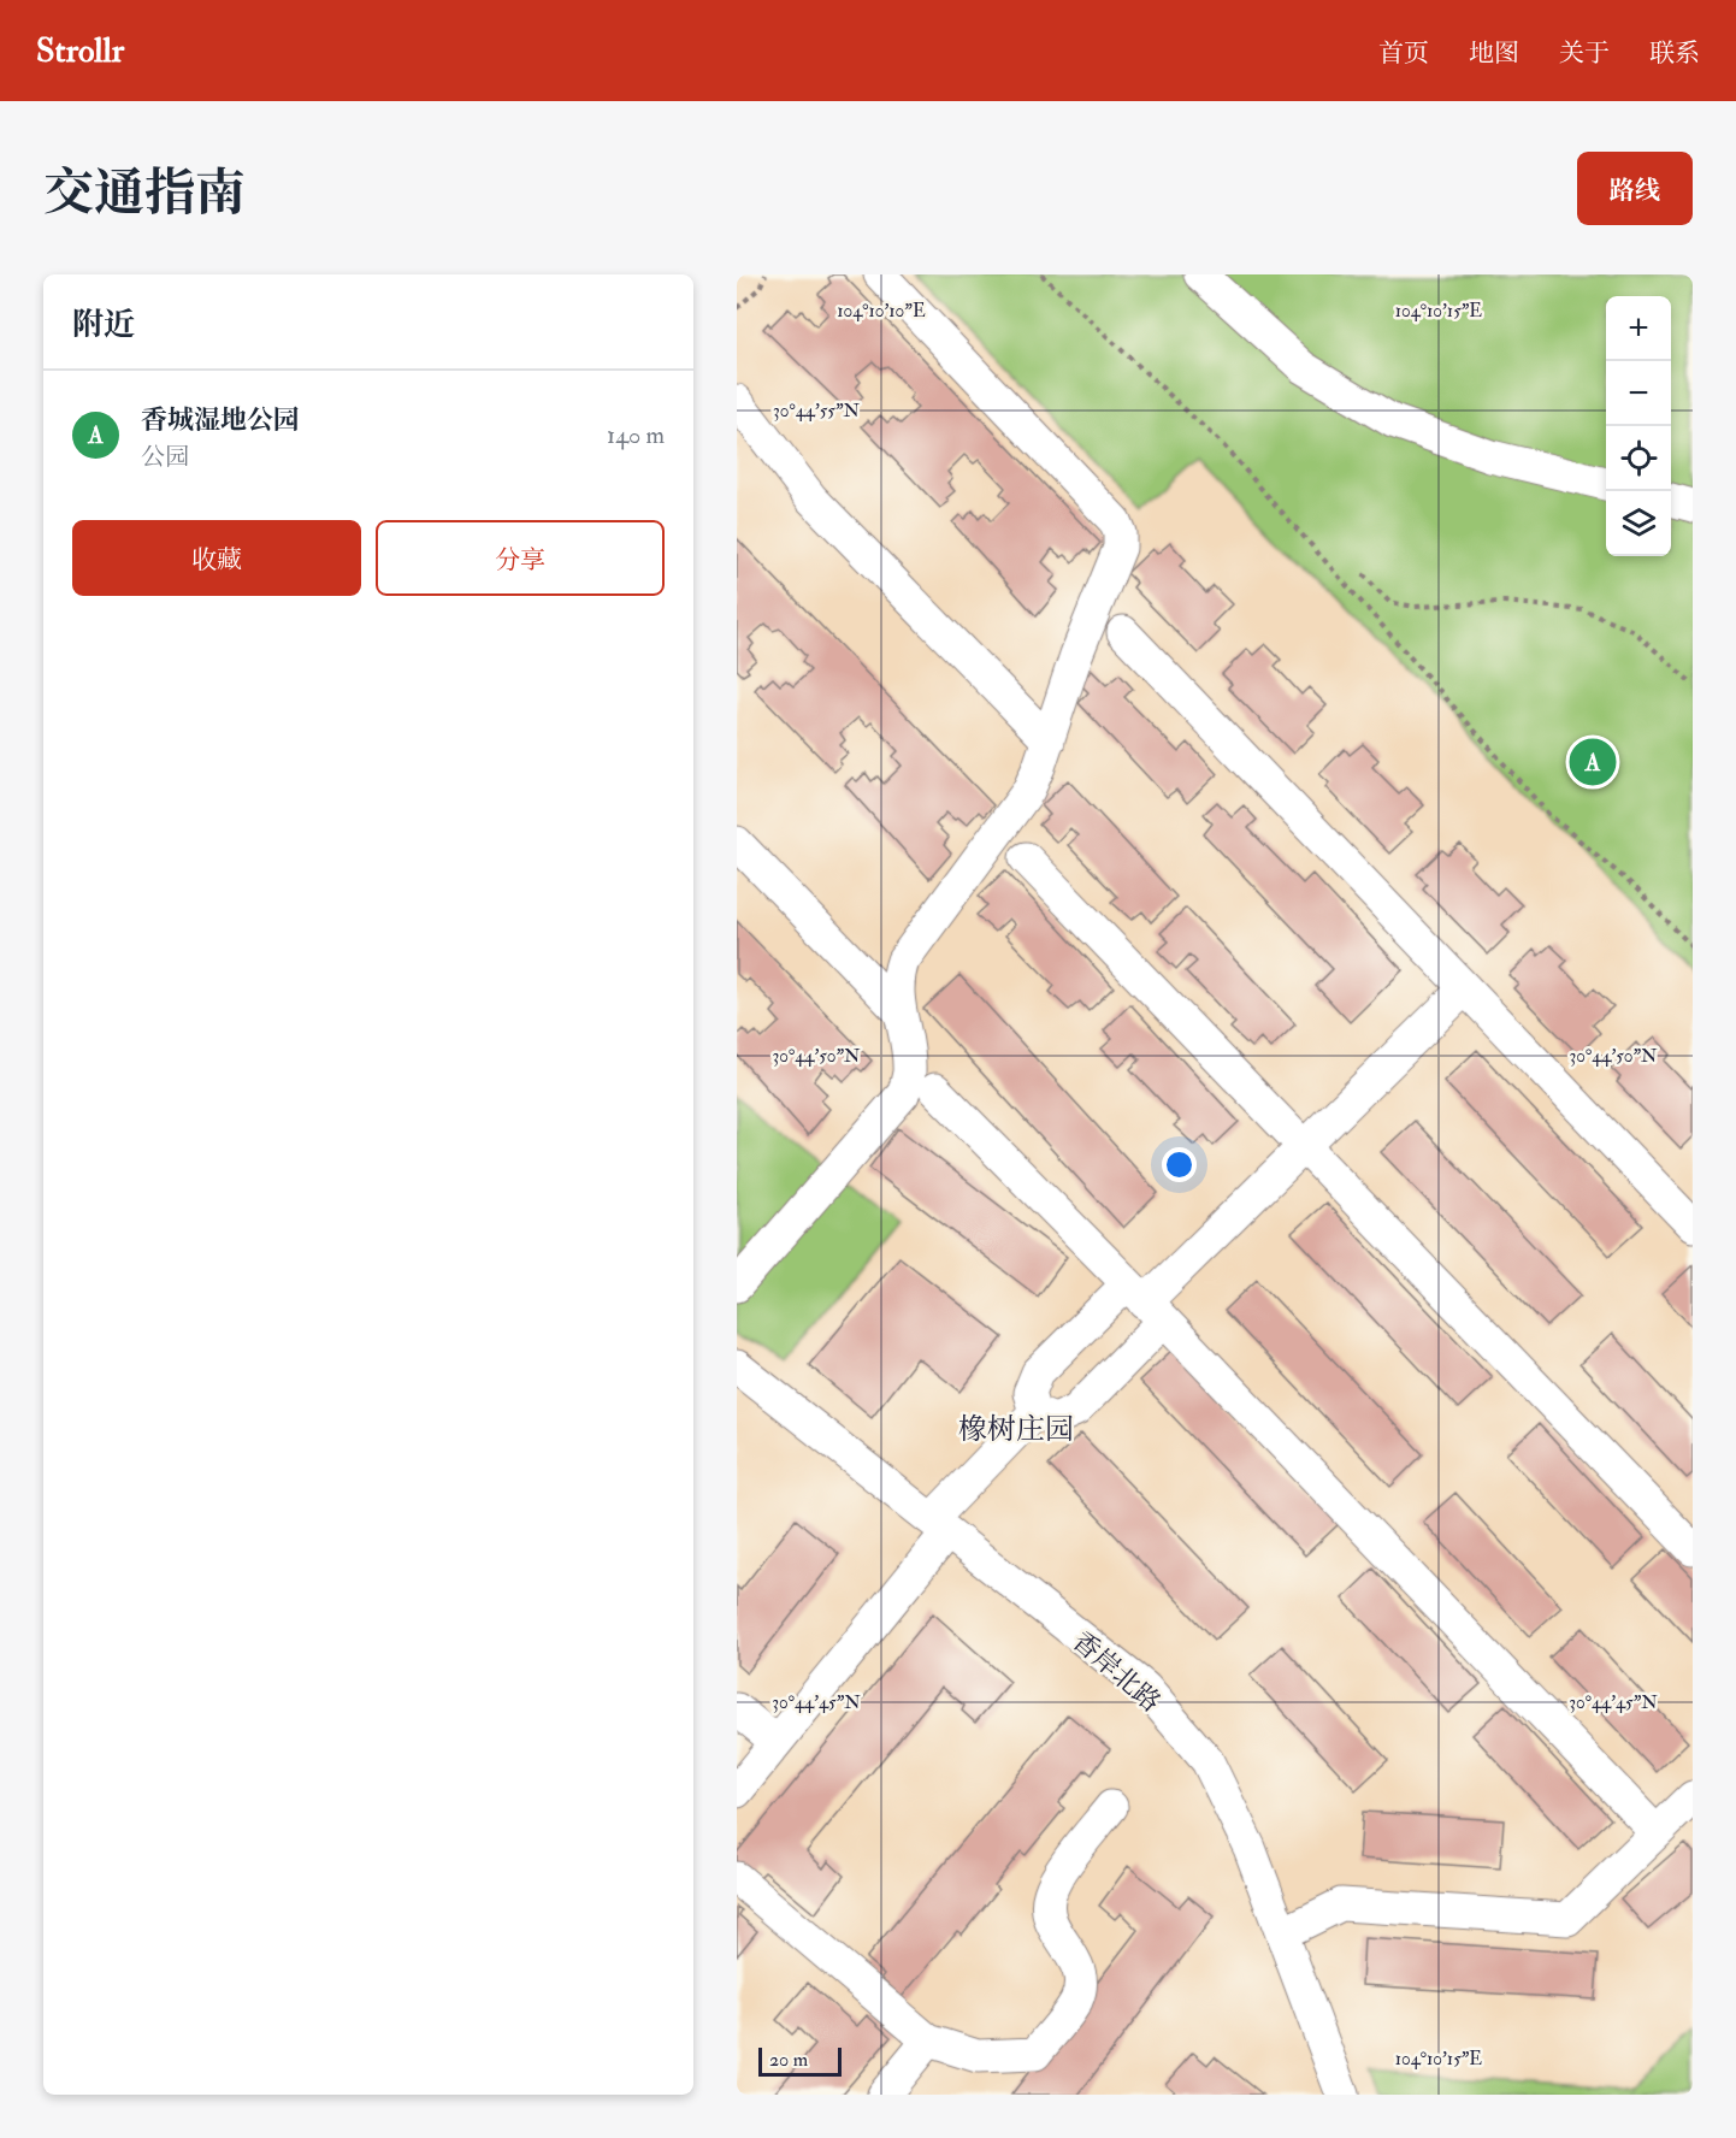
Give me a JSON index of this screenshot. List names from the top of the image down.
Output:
{
  "streets": {
    "street": ["香岸北路"]
  },
  "districts": ["橡树庄园"],
  "scale_bar": "20 m",
  "page": {
    "header": "Strollr",
    "nav": [
      "首页",
      "地图",
      "关于",
      "联系"
    ],
    "title": "交通指南",
    "buttons": [
      "路线",
      ["收藏", "分享"]
    ],
    "heading": "附近",
    "map_buttons": ["+", "−"],
    "list": [
      {
        "mark": "A",
        "name": "香城湿地公园",
        "note": "公园",
        "value": "140 m"
      }
    ],
    "pins": "A",
    "scale": "20 m"
  },
  "coordinates": [
    "104°10'10\"E",
    "104°10'15\"E",
    "30°44'55\"N",
    "30°44'50\"N",
    "30°44'45\"N"
  ]
}
